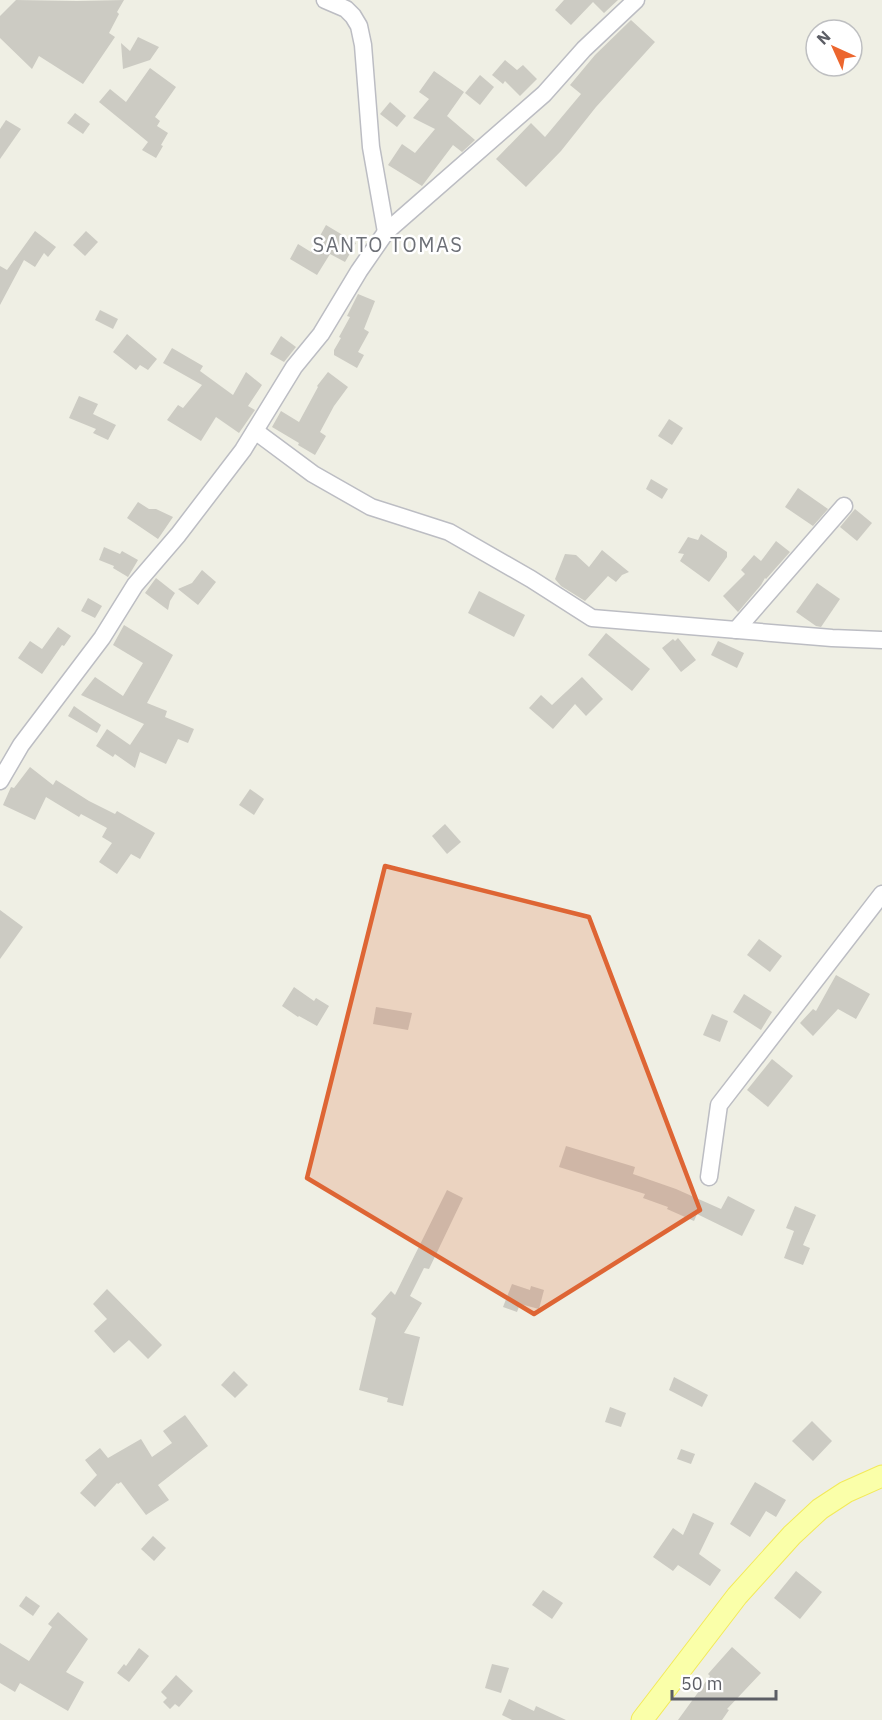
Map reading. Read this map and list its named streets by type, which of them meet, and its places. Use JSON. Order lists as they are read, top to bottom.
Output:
{
  "districts": ["SANTO TOMAS"],
  "scale_bar": "50 m",
  "north": "top left"
}
